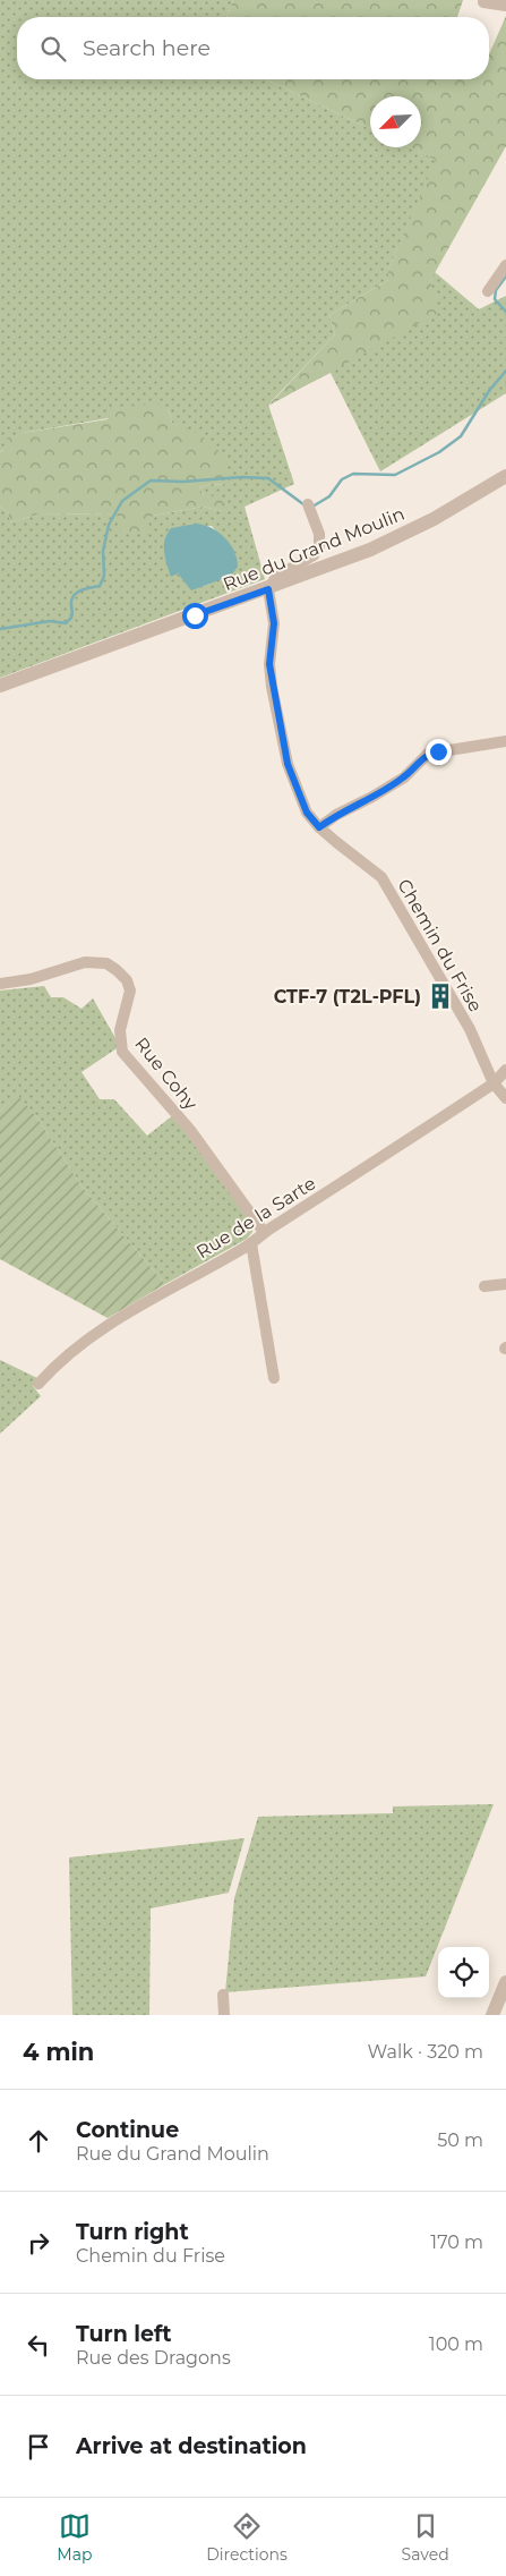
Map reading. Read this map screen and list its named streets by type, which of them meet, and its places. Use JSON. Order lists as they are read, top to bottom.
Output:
{
  "streets": {
    "street": [
      "Rue du Grand Moulin",
      "Chemin du Frise",
      "Rue Cohy",
      "Rue de la Sarte"
    ]
  },
  "crossings": [
    ["Rue du Grand Moulin", "Chemin du Frise"],
    ["Chemin du Frise", "Rue de la Sarte"],
    ["Rue Cohy", "Rue de la Sarte"]
  ],
  "places": {
    "building": ["CTF-7 (T2L-PFL)"]
  },
  "north": "bottom left",
  "page": {
    "search": "Search here",
    "heading": ["4 min", "Walk · 320 m"],
    "list": [
      ["Continue", "Rue du Grand Moulin", "50 m"],
      ["Turn right", "Chemin du Frise", "170 m"],
      ["Turn left", "Rue des Dragons", "100 m"],
      "Arrive at destination"
    ],
    "nav": ["Map", "Directions", "Saved"]
  }
}
